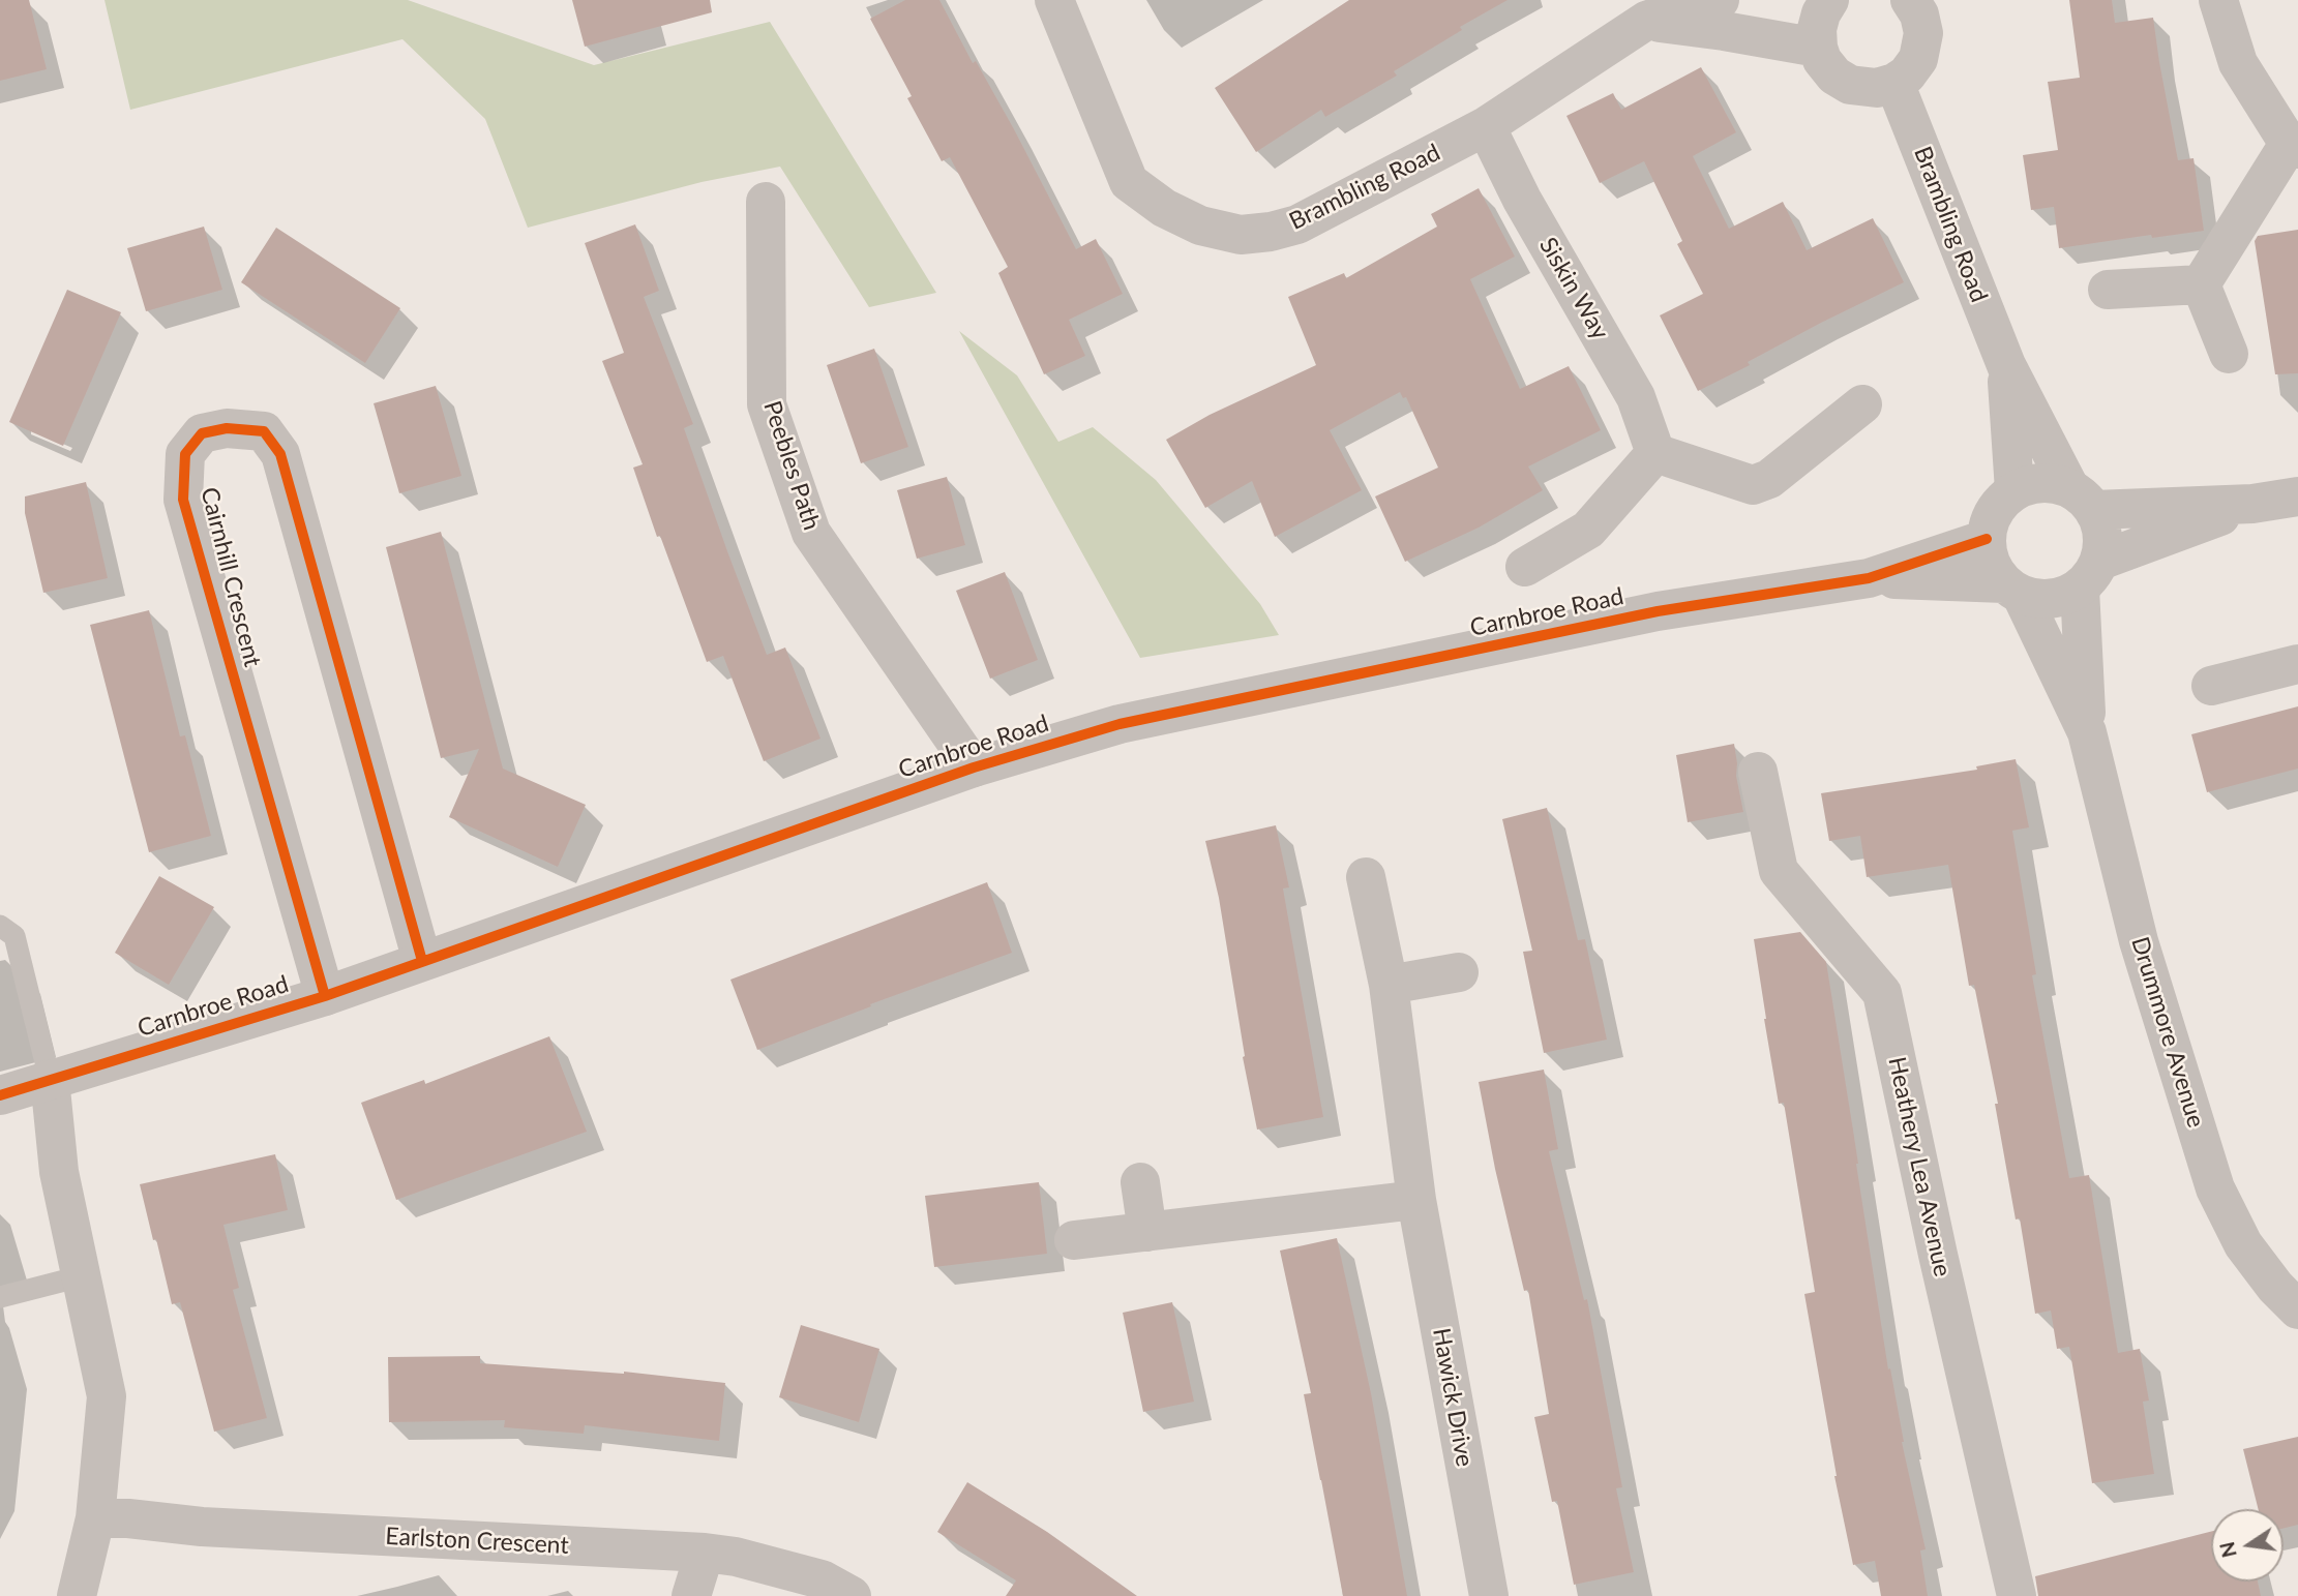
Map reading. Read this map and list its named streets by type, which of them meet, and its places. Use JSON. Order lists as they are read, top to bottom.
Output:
{
  "streets": {
    "street": [
      "Brambling Road",
      "Siskin Way",
      "Peebles Path",
      "Cairnhill Crescent",
      "Carnbroe Road",
      "Drummore Avenue",
      "Heathery Lea Avenue",
      "Hawick Drive",
      "Earlston Crescent"
    ]
  },
  "crossings": [
    ["Brambling Road", "Siskin Way"],
    ["Brambling Road", "Carnbroe Road"],
    ["Brambling Road", "Drummore Avenue"],
    ["Peebles Path", "Carnbroe Road"],
    ["Cairnhill Crescent", "Carnbroe Road"],
    ["Carnbroe Road", "Drummore Avenue"]
  ],
  "north": "left"
}
